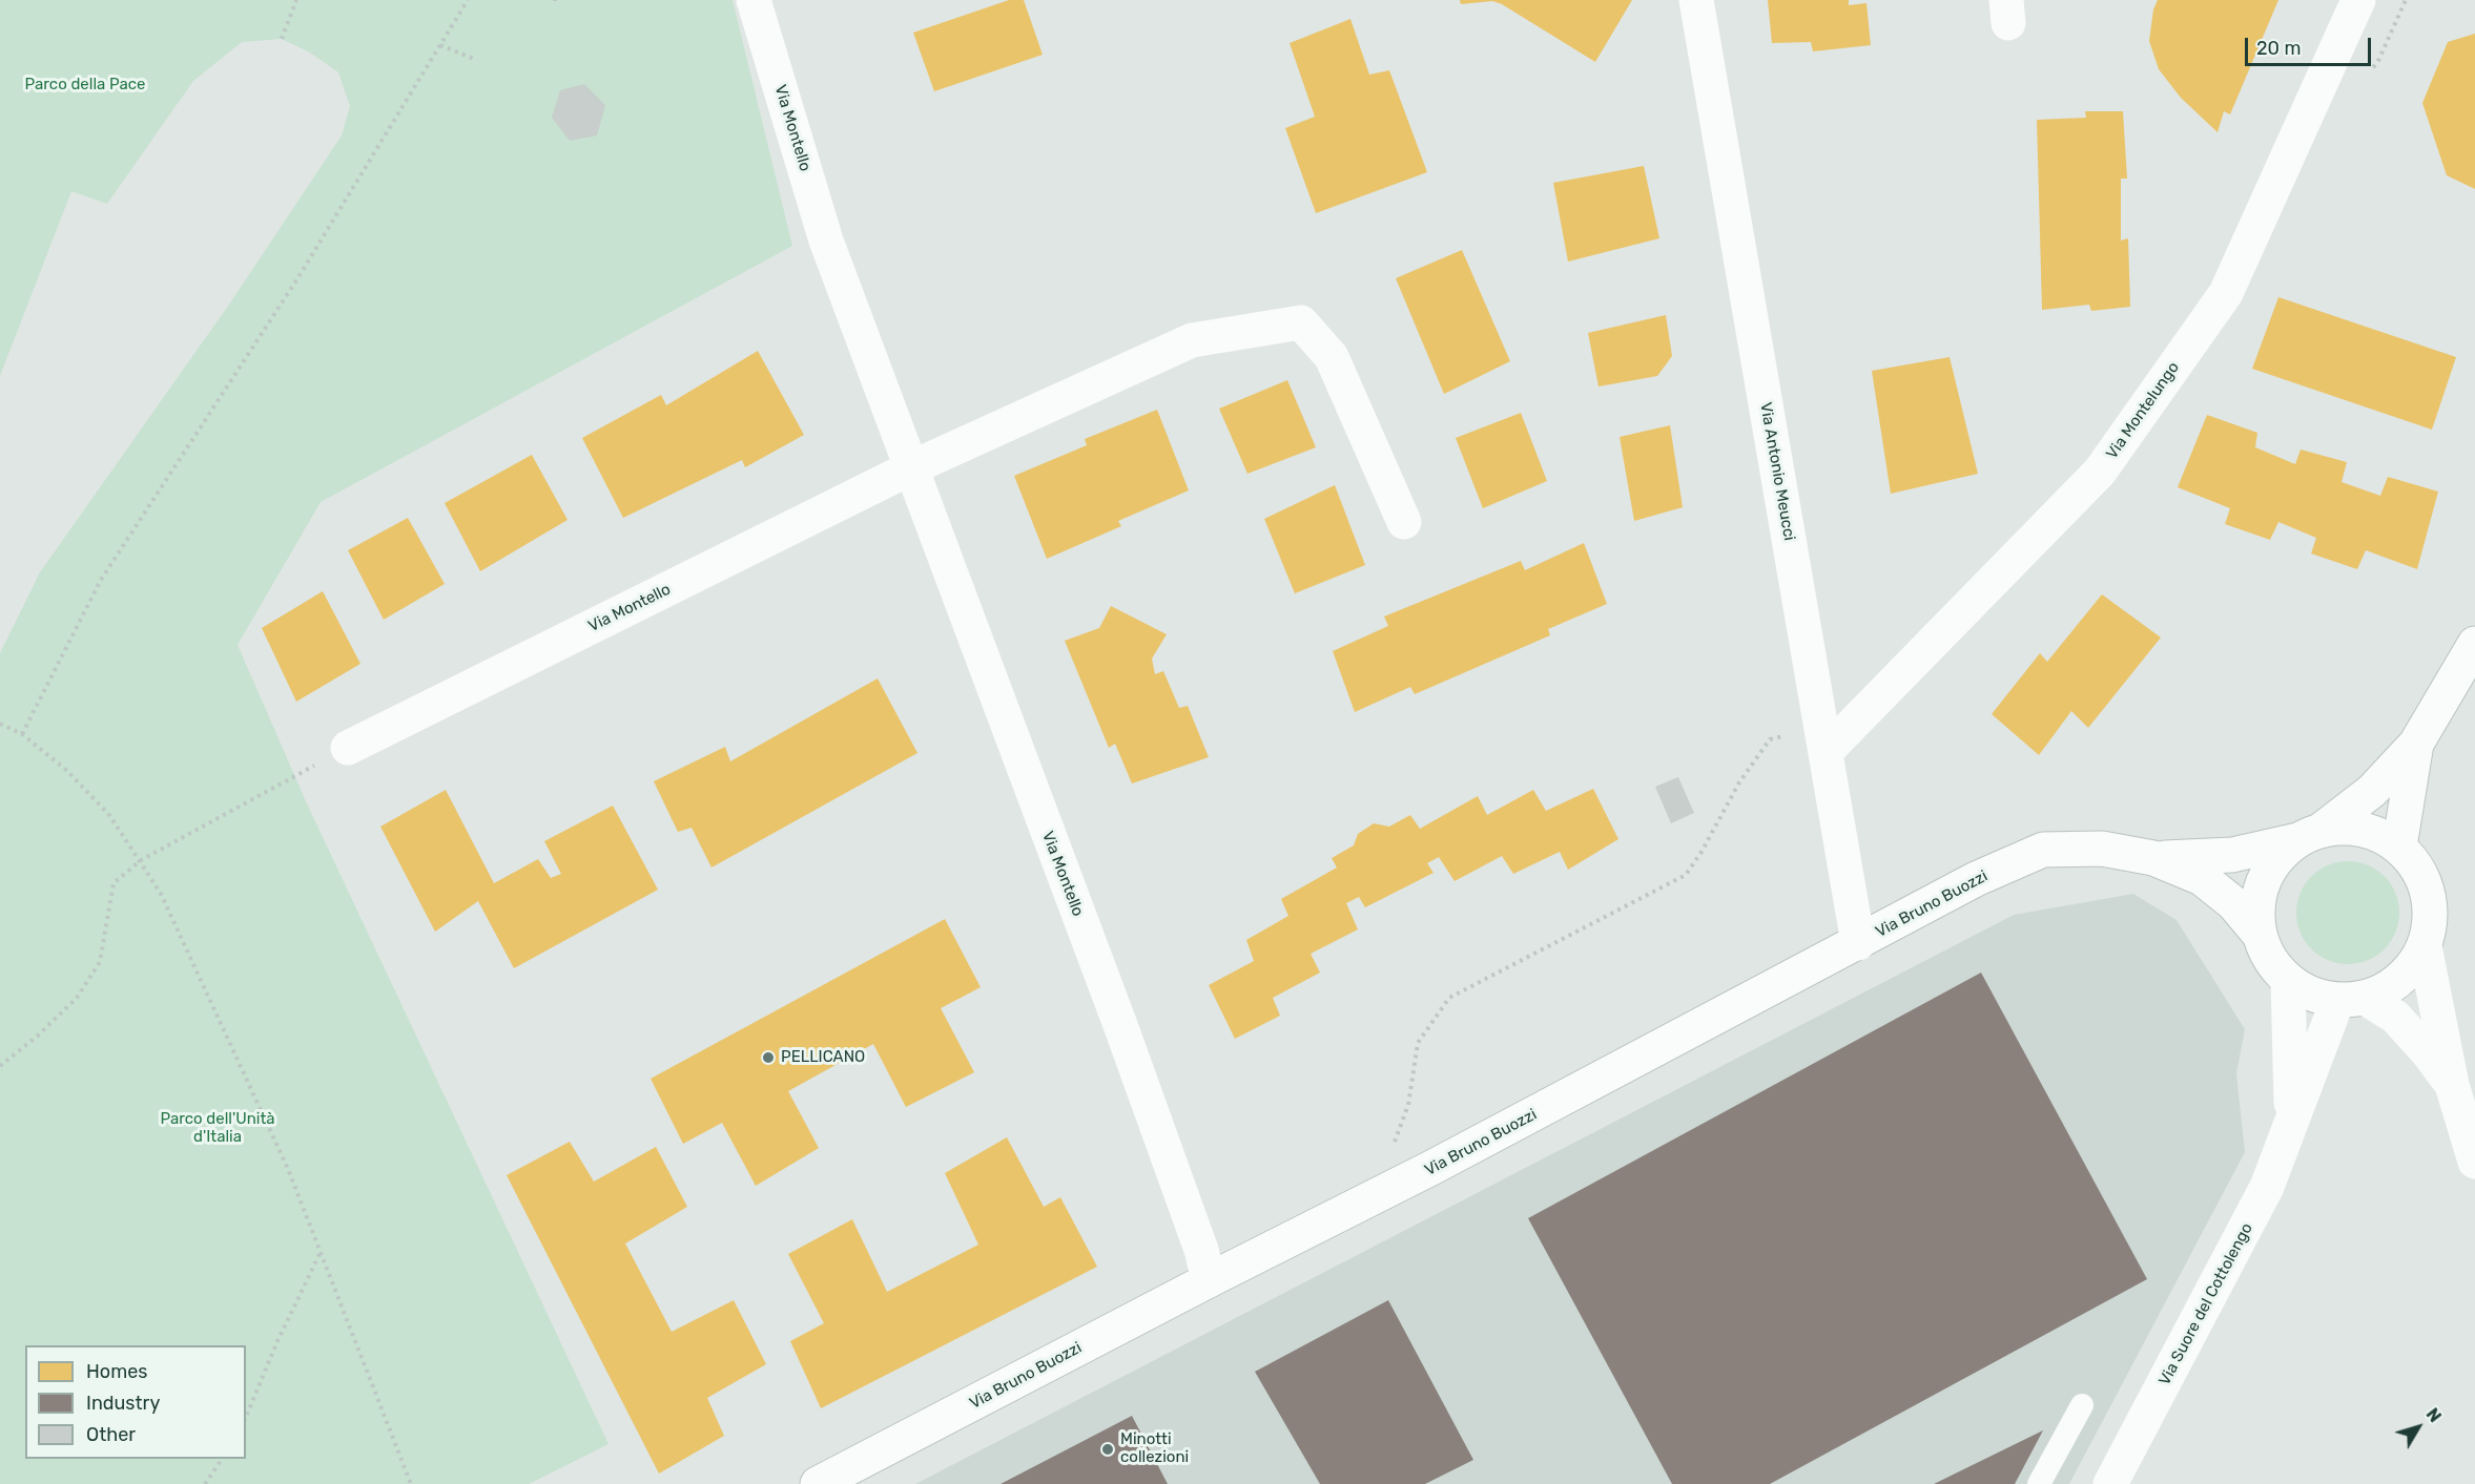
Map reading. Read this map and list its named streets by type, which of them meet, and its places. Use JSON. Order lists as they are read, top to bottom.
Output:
{
  "streets": {
    "street": [
      "Via Montello",
      "Via Montelungo",
      "Via Antonio Meucci",
      "Via Bruno Buozzi",
      "Via Suore del Cottolengo"
    ]
  },
  "crossings": [
    ["Via Montello", "Via Bruno Buozzi"],
    ["Via Montelungo", "Via Antonio Meucci"],
    ["Via Antonio Meucci", "Via Bruno Buozzi"],
    ["Via Bruno Buozzi", "Via Suore del Cottolengo"]
  ],
  "parks": ["Parco della Pace", "Parco dell'Unità d'Italia"],
  "places": ["PELLICANO", "Minotti collezioni"],
  "legend": ["Homes", "Industry", "Other"],
  "scale_bar": "20 m",
  "north": "top right"
}
